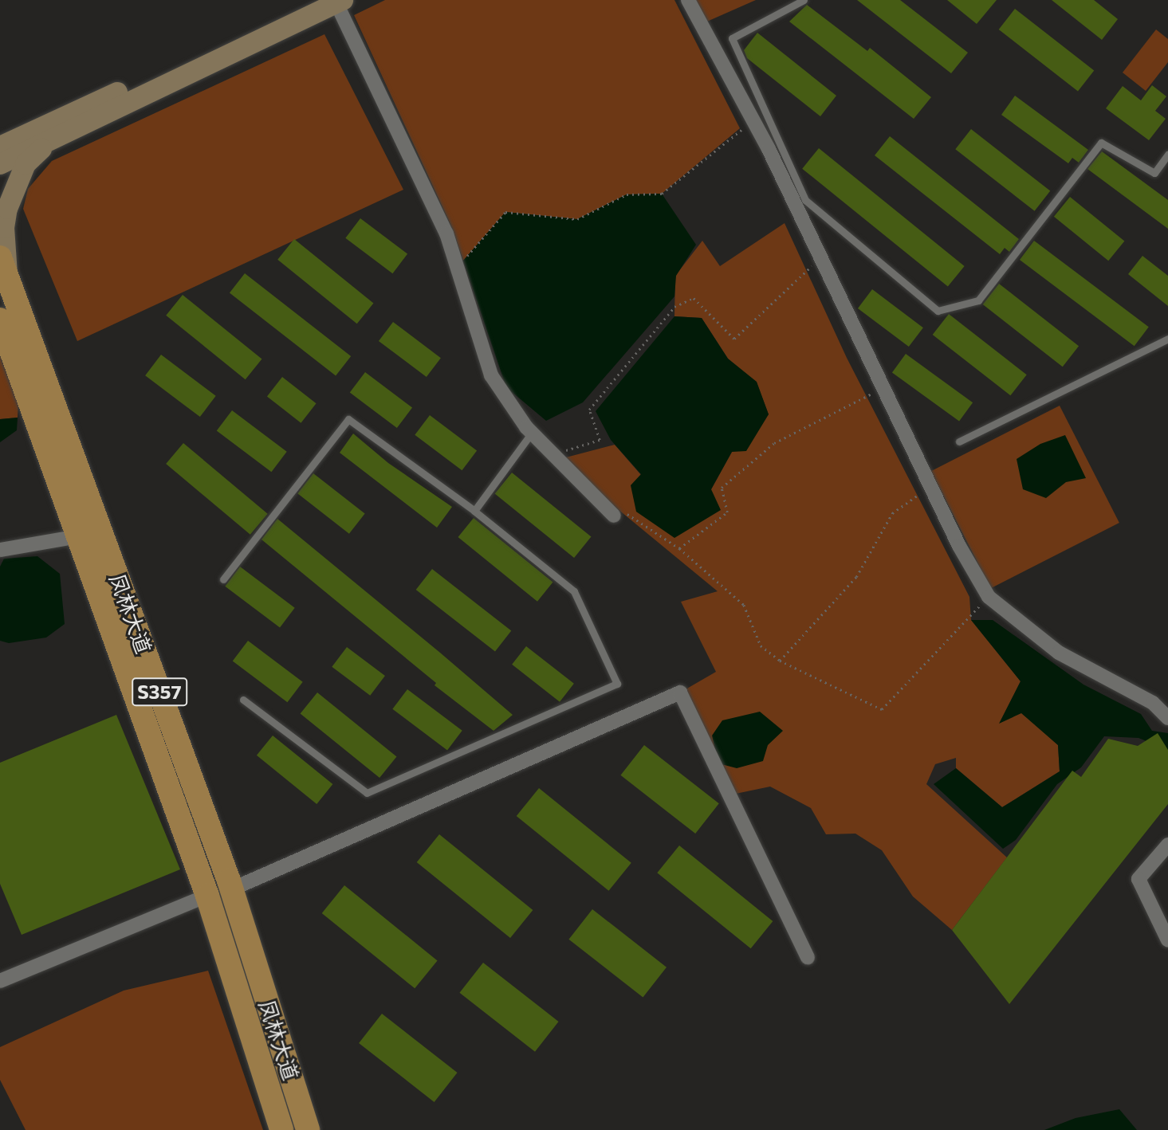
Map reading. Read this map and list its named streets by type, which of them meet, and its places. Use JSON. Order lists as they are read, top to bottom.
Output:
{
  "streets": {
    "main road": ["凤林大道", "S357"]
  }
}
